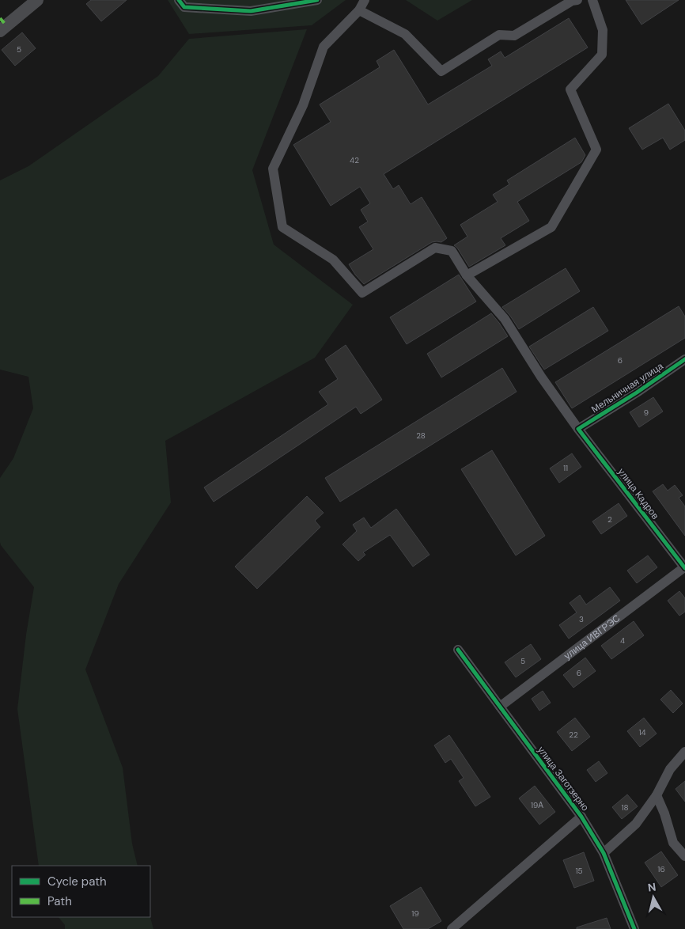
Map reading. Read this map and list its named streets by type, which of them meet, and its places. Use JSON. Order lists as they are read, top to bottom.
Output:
{
  "streets": {
    "street": [
      "Мельничная улица",
      "улица Кадров",
      "улица ИВГРЭС",
      "улица Заготзерно"
    ]
  },
  "crossings": [
    ["Мельничная улица", "улица Кадров"],
    ["улица Кадров", "улица ИВГРЭС"],
    ["улица ИВГРЭС", "улица Заготзерно"]
  ],
  "house_numbers": [
    "5",
    "42",
    "6",
    "9",
    "28",
    "11",
    "2",
    "3",
    "4",
    "5",
    "6",
    "14",
    "22",
    "19А",
    "18",
    "16",
    "15",
    "19"
  ],
  "legend": ["Cycle path", "Path"],
  "north": "top"
}
